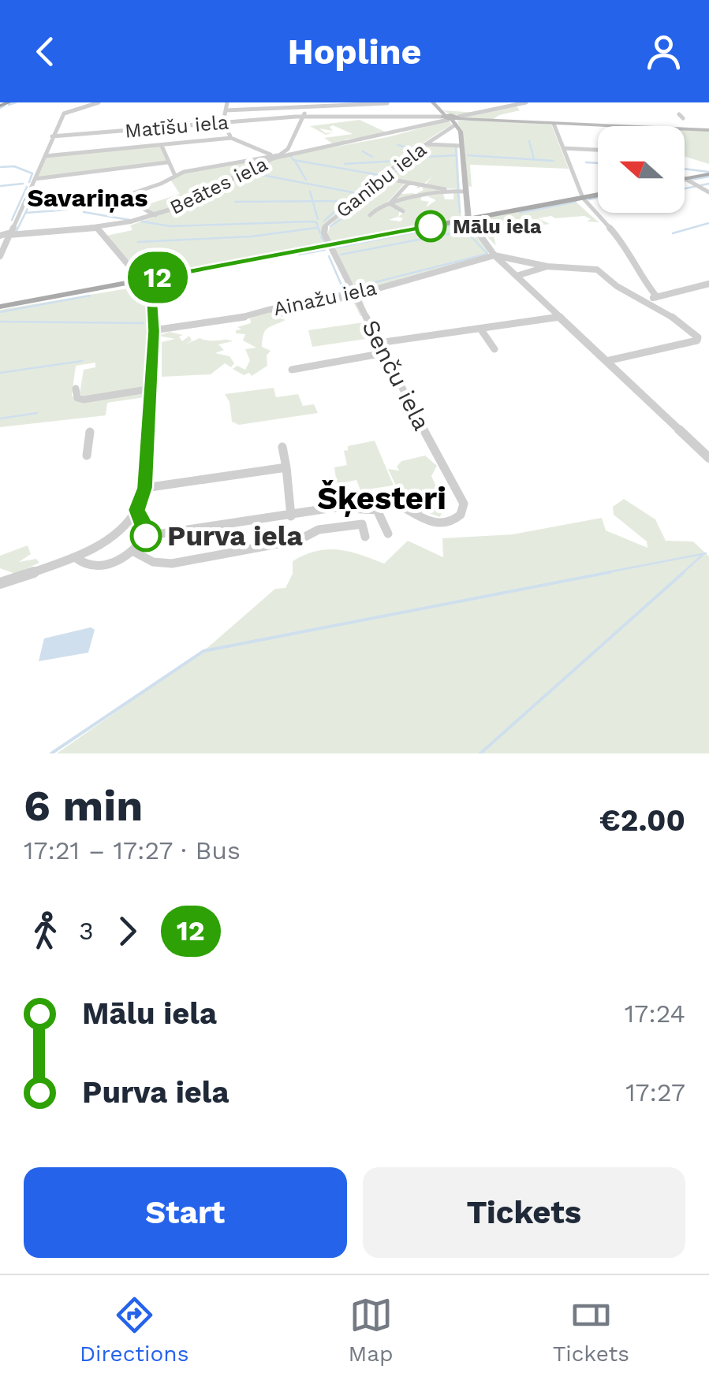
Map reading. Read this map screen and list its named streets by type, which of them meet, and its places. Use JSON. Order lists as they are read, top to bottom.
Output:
{
  "streets": {
    "street": [
      "Matīšu iela",
      "Ganību iela",
      "Beātes iela",
      "Ainažu iela",
      "Senču iela"
    ]
  },
  "crossings": [
    ["Matīšu iela", "Ganību iela"],
    ["Matīšu iela", "Beātes iela"],
    ["Ganību iela", "Beātes iela"],
    ["Ganību iela", "Senču iela"],
    ["Ainažu iela", "Senču iela"]
  ],
  "districts": ["Savariņas", "Šķesteri"],
  "places": ["Mālu iela", "Purva iela"],
  "lines": ["bus line 12"],
  "north": "left",
  "page": {
    "header": "Hopline",
    "on_map": "12",
    "heading": ["6 min", "17:21 – 17:27 · Bus", "€2.00"],
    "legs": ["3", "12"],
    "list": [
      {
        "name": "Mālu iela",
        "value": "17:24"
      },
      {
        "name": "Purva iela",
        "value": "17:27"
      }
    ],
    "buttons": ["Start", "Tickets"],
    "tabs": ["Directions", "Map", "Tickets"]
  }
}
